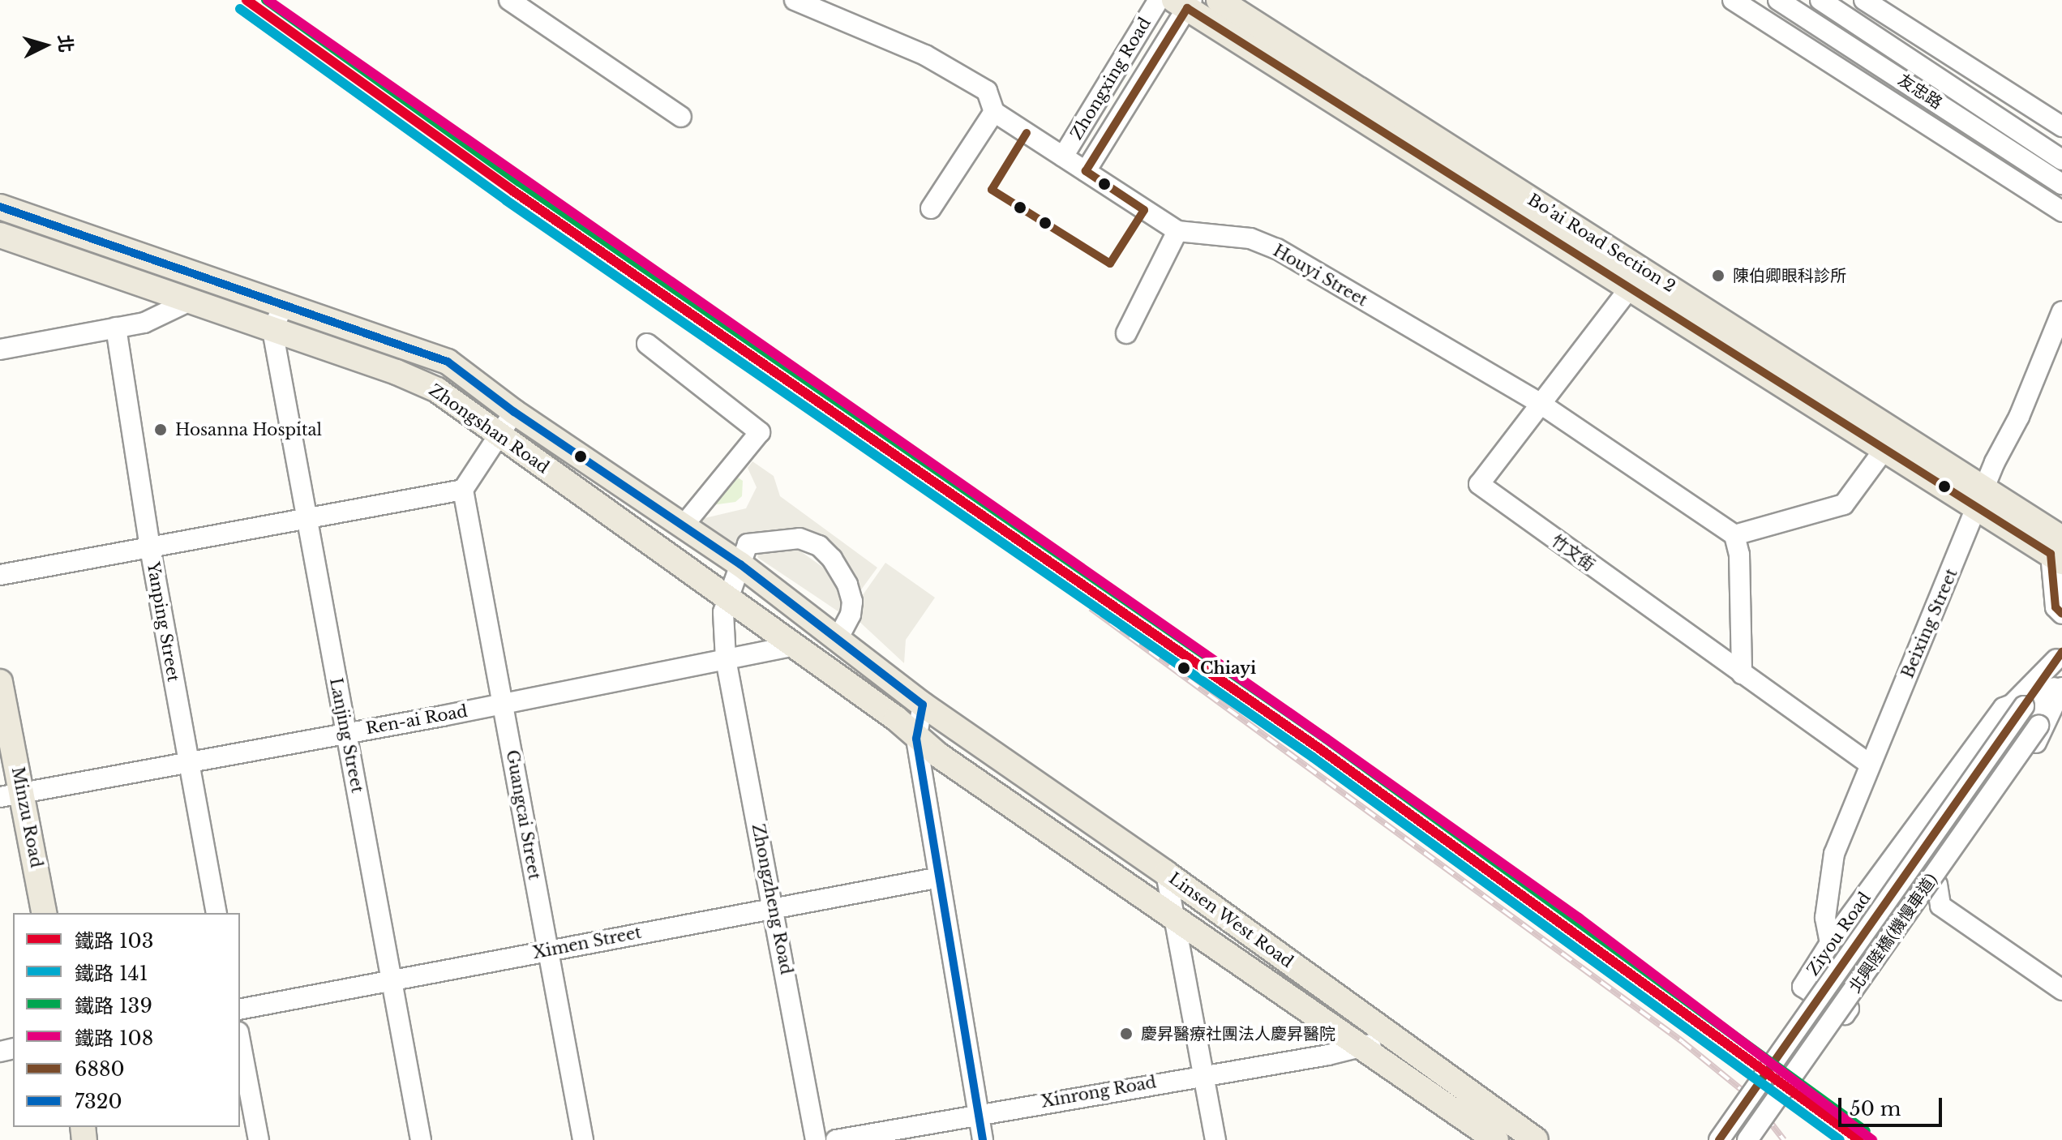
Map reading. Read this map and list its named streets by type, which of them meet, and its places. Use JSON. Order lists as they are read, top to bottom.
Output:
{
  "streets": {
    "main road": [
      "Bo’ai Road Section 2",
      "Zhongshan Road",
      "Minzu Road",
      "Linsen West Road"
    ],
    "street": [
      "Zhongxing Road",
      "友忠路",
      "Houyi Street",
      "竹文街",
      "Yanping Street",
      "Beixing Street",
      "Ren-ai Road",
      "Lanjing Street",
      "Guangcai Street",
      "Zhongzheng Road",
      "北興陸橋(機慢車道)",
      "Ziyou Road",
      "Ximen Street",
      "Xinrong Road"
    ]
  },
  "crossings": [
    ["Zhongxing Road", "Bo’ai Road Section 2"],
    ["Zhongxing Road", "Houyi Street"],
    ["Bo’ai Road Section 2", "竹文街"],
    ["Bo’ai Road Section 2", "Beixing Street"],
    ["Houyi Street", "竹文街"],
    ["Zhongshan Road", "Ren-ai Road"],
    ["Zhongshan Road", "Lanjing Street"],
    ["Zhongshan Road", "Zhongzheng Road"],
    ["Zhongshan Road", "Linsen West Road"],
    ["竹文街", "Beixing Street"],
    ["Yanping Street", "Ren-ai Road"],
    ["Beixing Street", "Ziyou Road"],
    ["Ren-ai Road", "Lanjing Street"],
    ["Ren-ai Road", "Guangcai Street"],
    ["Ren-ai Road", "Minzu Road"],
    ["Ren-ai Road", "Zhongzheng Road"],
    ["Lanjing Street", "Ximen Street"],
    ["Guangcai Street", "Ximen Street"],
    ["Zhongzheng Road", "Ximen Street"],
    ["Linsen West Road", "Xinrong Road"],
    ["北興陸橋(機慢車道)", "Ziyou Road"]
  ],
  "places": [
    "陳伯卿眼科診所",
    "Hosanna Hospital",
    "Chiayi",
    "慶昇醫療社團法人慶昇醫院"
  ],
  "lines": [
    "rail line 103",
    "rail line 139",
    "rail line 108",
    "transit line 6880",
    "rail line 141",
    "transit line 7320"
  ],
  "legend": [
    "鐵路 103",
    "鐵路 141",
    "鐵路 139",
    "鐵路 108",
    "6880",
    "7320"
  ],
  "scale_bar": "50 m",
  "north": "right"
}
